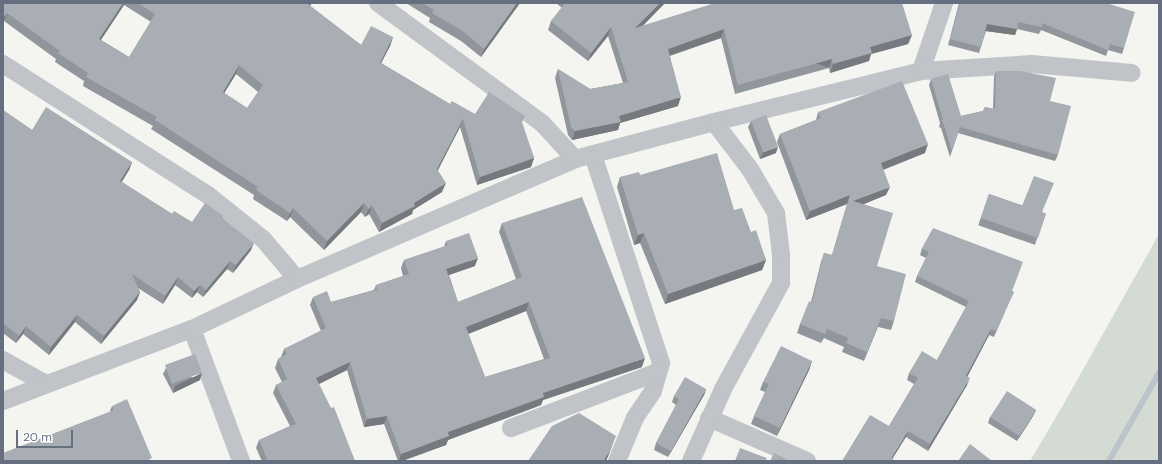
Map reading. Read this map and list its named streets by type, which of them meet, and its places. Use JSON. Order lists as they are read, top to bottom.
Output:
{
  "scale_bar": "20 m"
}
